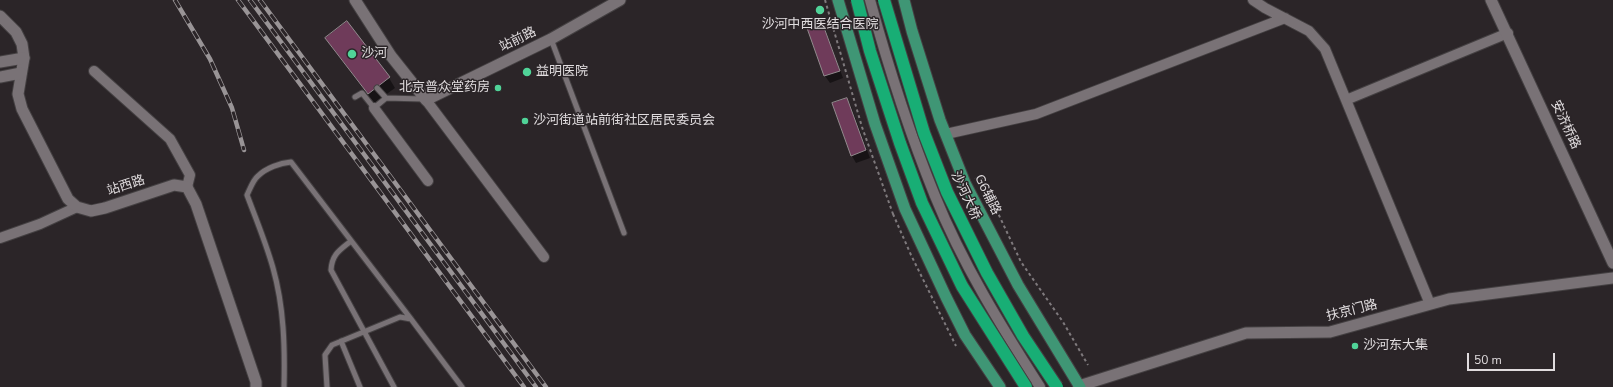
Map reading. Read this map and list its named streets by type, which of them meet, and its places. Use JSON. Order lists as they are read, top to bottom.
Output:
{
  "streets": {
    "highway": ["沙河大桥"],
    "main road": ["G6辅路"],
    "street": [
      "站前路",
      "安济桥路",
      "站西路",
      "扶京门路"
    ]
  },
  "crossings": [
    ["G6辅路", "扶京门路"]
  ],
  "places": [
    "沙河中西医结合医院",
    "沙河",
    "益明医院",
    "北京普众堂药房",
    "沙河街道站前街社区居民委员会",
    "沙河东大集"
  ],
  "scale_bar": "50 m"
}
